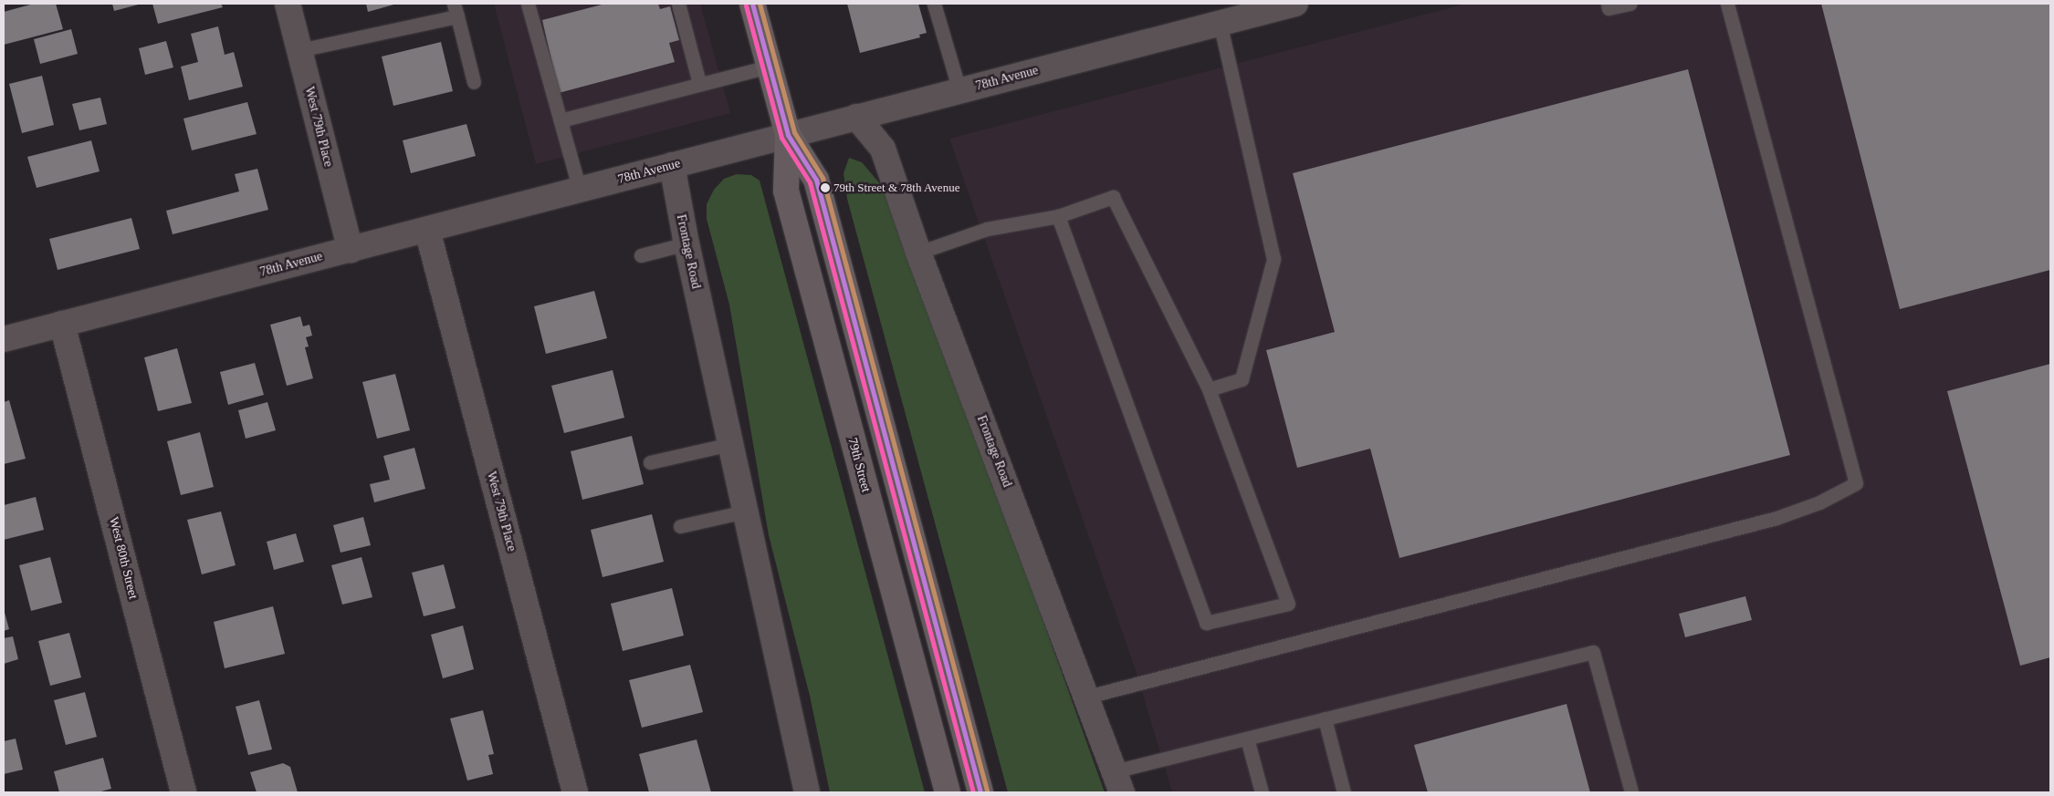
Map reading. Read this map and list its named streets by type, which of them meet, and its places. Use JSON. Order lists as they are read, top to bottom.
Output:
{
  "streets": {
    "main road": ["79th Street"],
    "street": [
      "78th Avenue",
      "West 79th Place",
      "Frontage Road",
      "West 80th Street"
    ]
  },
  "crossings": [
    ["78th Avenue", "West 79th Place"],
    ["78th Avenue", "Frontage Road"],
    ["78th Avenue", "79th Street"],
    ["78th Avenue", "West 80th Street"]
  ],
  "places": ["79th Street & 78th Avenue"]
}
